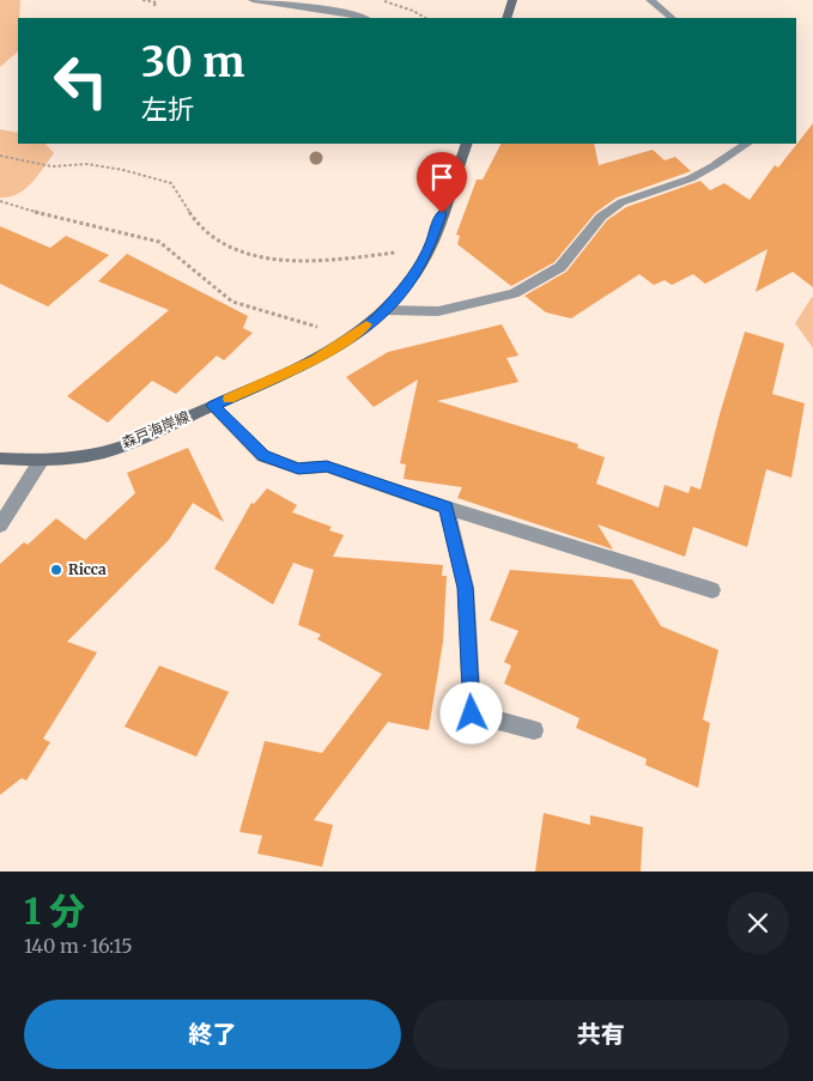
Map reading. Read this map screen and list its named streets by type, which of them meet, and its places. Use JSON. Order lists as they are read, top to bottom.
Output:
{
  "streets": {
    "main road": ["森戸海岸線"]
  },
  "places": ["Ricca"],
  "page": {
    "turn": ["30 m", "左折"],
    "heading": ["1 分", "140 m · 16:15"],
    "buttons": ["終了", "共有"]
  }
}
